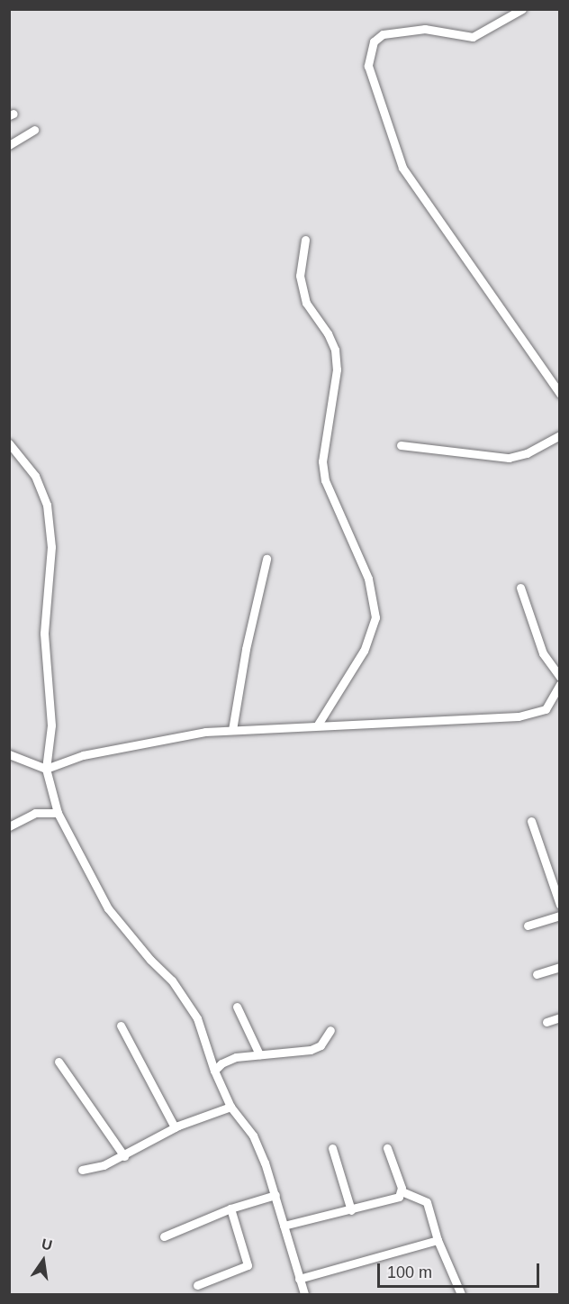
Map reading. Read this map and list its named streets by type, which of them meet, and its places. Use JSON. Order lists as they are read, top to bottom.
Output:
{
  "scale_bar": "100 m",
  "north": "top"
}
